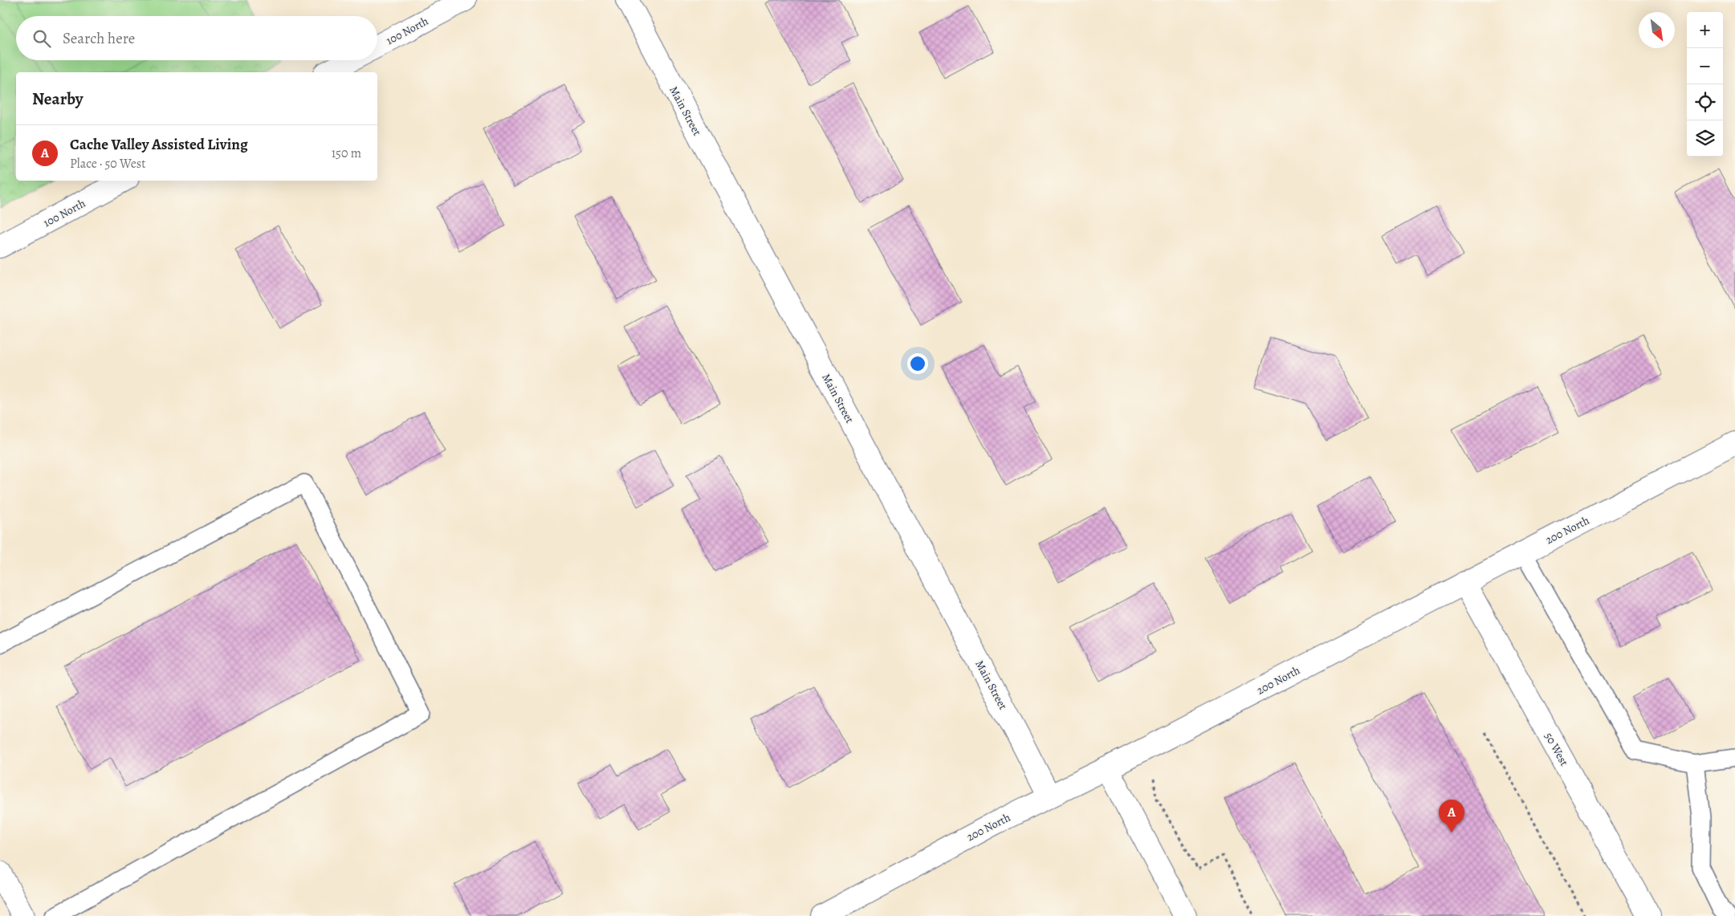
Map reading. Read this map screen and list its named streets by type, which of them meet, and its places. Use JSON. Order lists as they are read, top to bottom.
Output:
{
  "streets": {
    "street": [
      "100 North",
      "Main Street",
      "200 North",
      "50 West"
    ]
  },
  "crossings": [
    ["Main Street", "200 North"],
    ["200 North", "50 West"]
  ],
  "north": "bottom right",
  "page": {
    "map_buttons": ["+", "−"],
    "search": "Search here",
    "heading": "Nearby",
    "list": [
      {
        "mark": "A",
        "name": "Cache Valley Assisted Living",
        "note": "Place · 50 West",
        "value": "150 m"
      }
    ],
    "pins": "A"
  }
}
